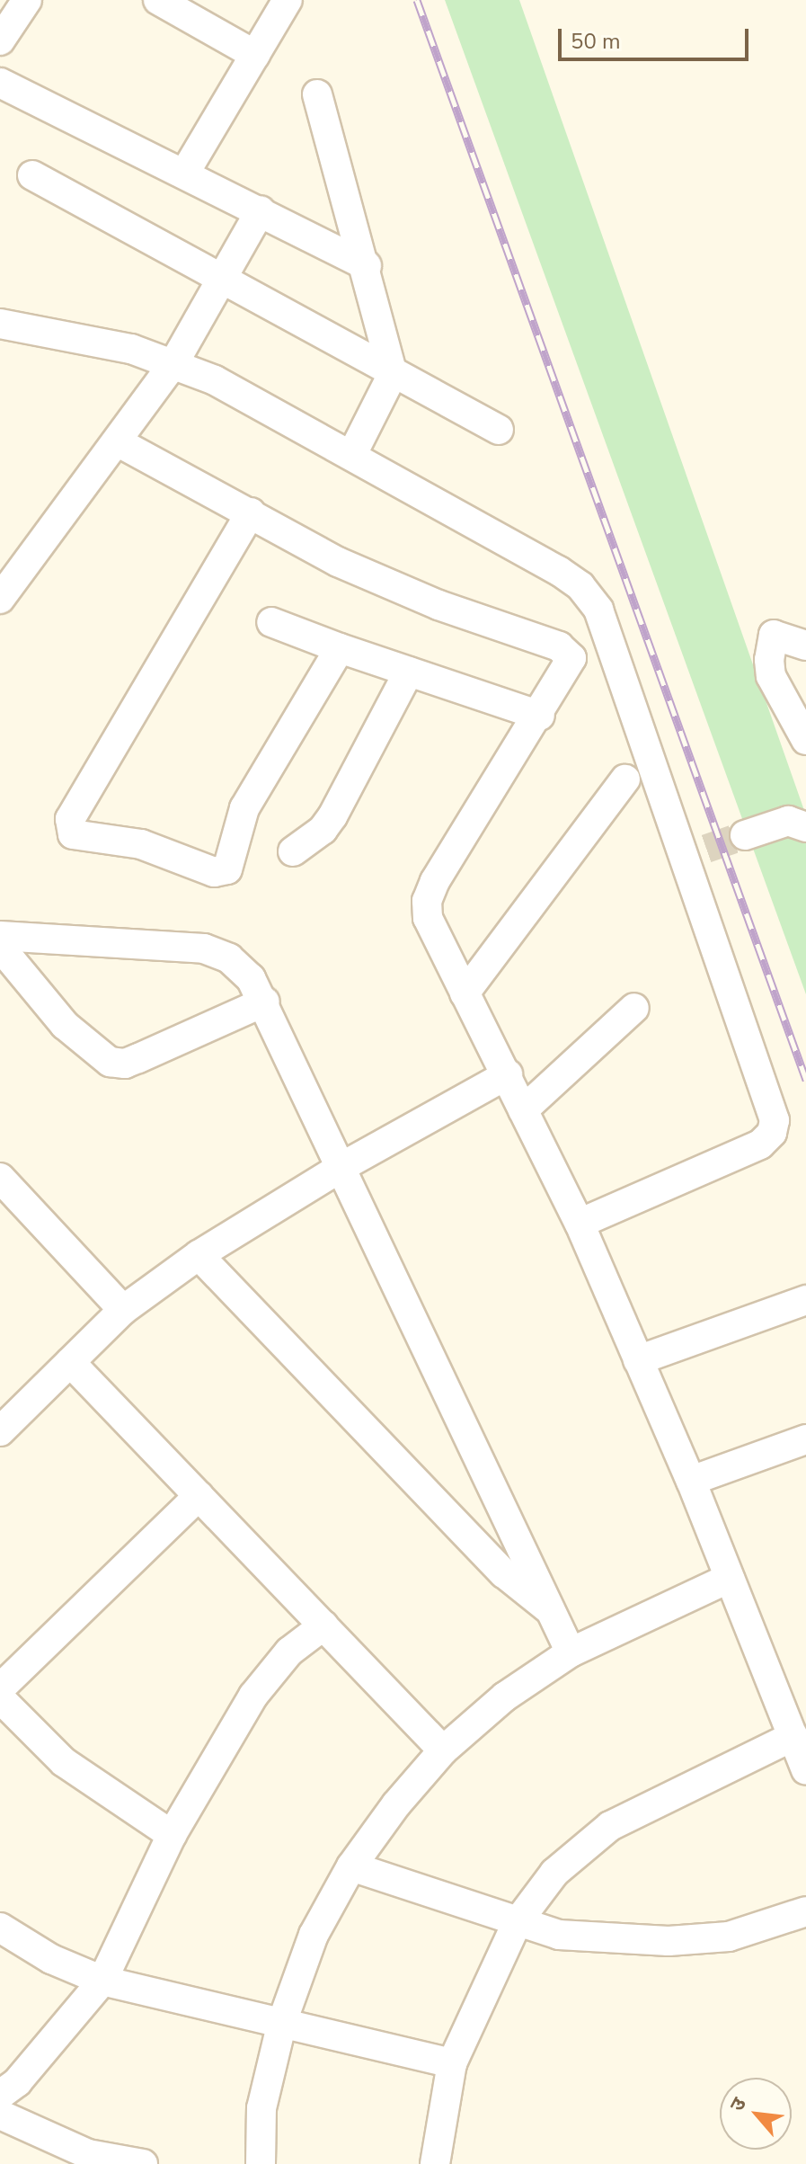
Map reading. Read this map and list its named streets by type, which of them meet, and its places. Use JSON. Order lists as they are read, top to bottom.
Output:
{
  "scale_bar": "50 m",
  "north": "top left"
}
